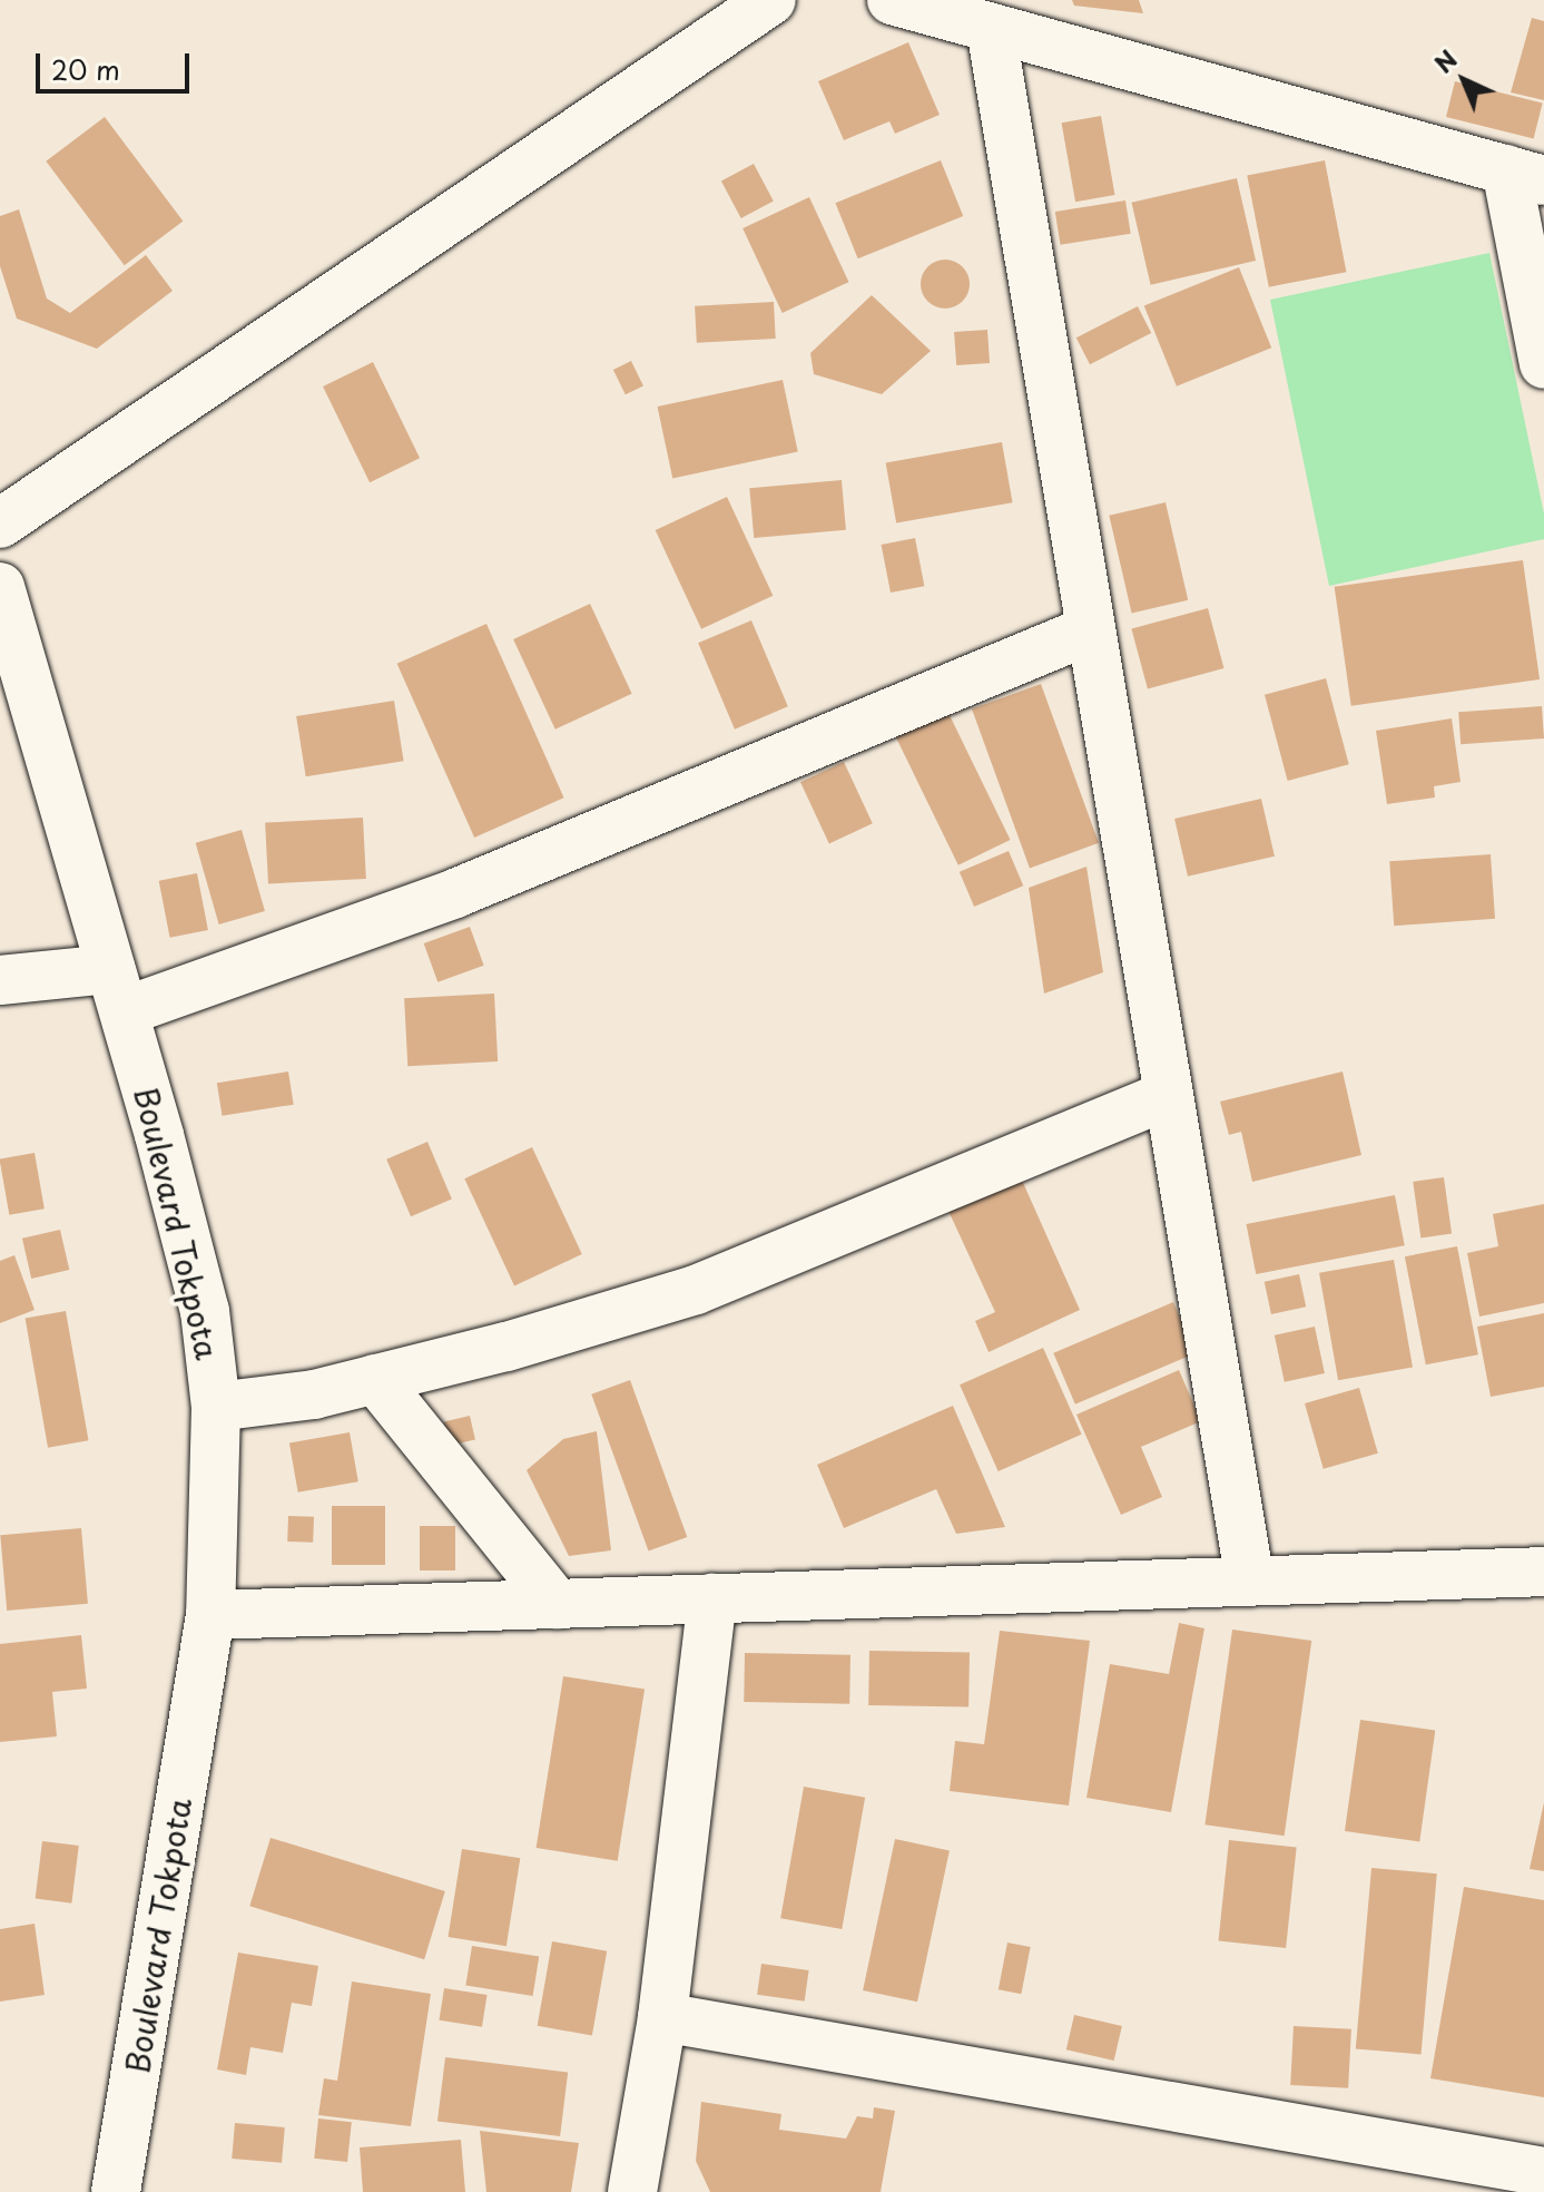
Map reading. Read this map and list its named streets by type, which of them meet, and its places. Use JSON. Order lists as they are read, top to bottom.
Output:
{
  "streets": {
    "street": ["Boulevard Tokpota"]
  },
  "scale_bar": "20 m",
  "north": "top left"
}
